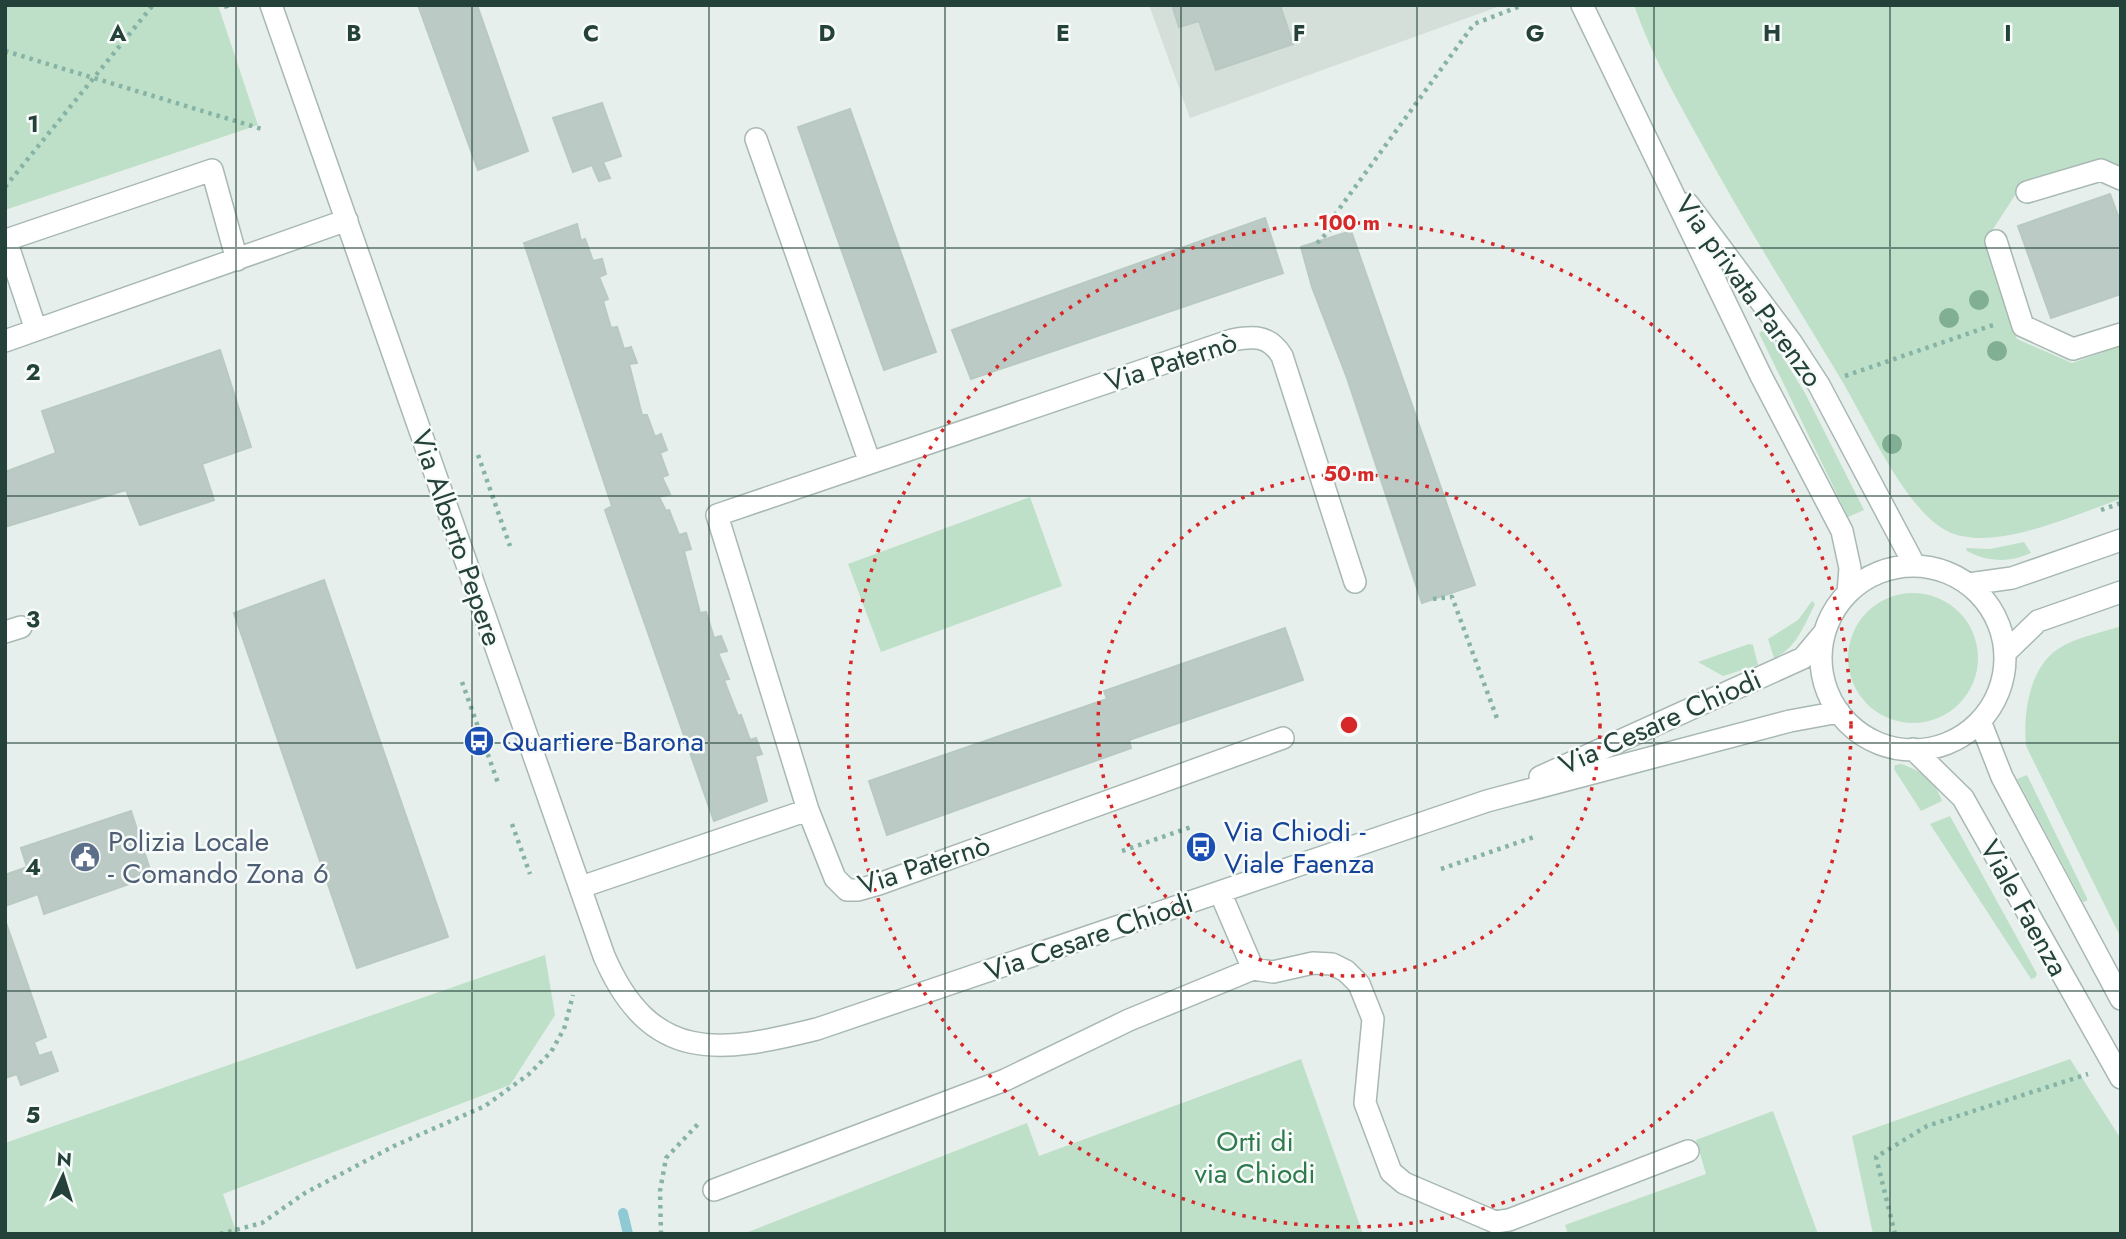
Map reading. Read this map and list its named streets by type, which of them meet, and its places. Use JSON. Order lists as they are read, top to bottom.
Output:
{
  "streets": {
    "street": [
      "Via privata Parenzo",
      "Via Paternò",
      "Via Alberto Pepere",
      "Via Cesare Chiodi",
      "Viale Faenza"
    ]
  },
  "crossings": [
    ["Via privata Parenzo", "Via Cesare Chiodi"],
    ["Via privata Parenzo", "Viale Faenza"],
    ["Via Alberto Pepere", "Via Cesare Chiodi"],
    ["Via Cesare Chiodi", "Viale Faenza"]
  ],
  "parks": ["Orti di via Chiodi"],
  "places": {
    "bus stop": ["Quartiere Barona", "Via Chiodi - Viale Faenza"],
    "public building": ["Polizia Locale - Comando Zona 6"]
  },
  "north": "top",
  "grid": {
    "columns": [
      "A",
      "B",
      "C",
      "D",
      "E",
      "F",
      "G",
      "H",
      "I"
    ],
    "rows": [
      "1",
      "2",
      "3",
      "4",
      "5"
    ]
  },
  "rings": ["100 m", "50 m"]
}
